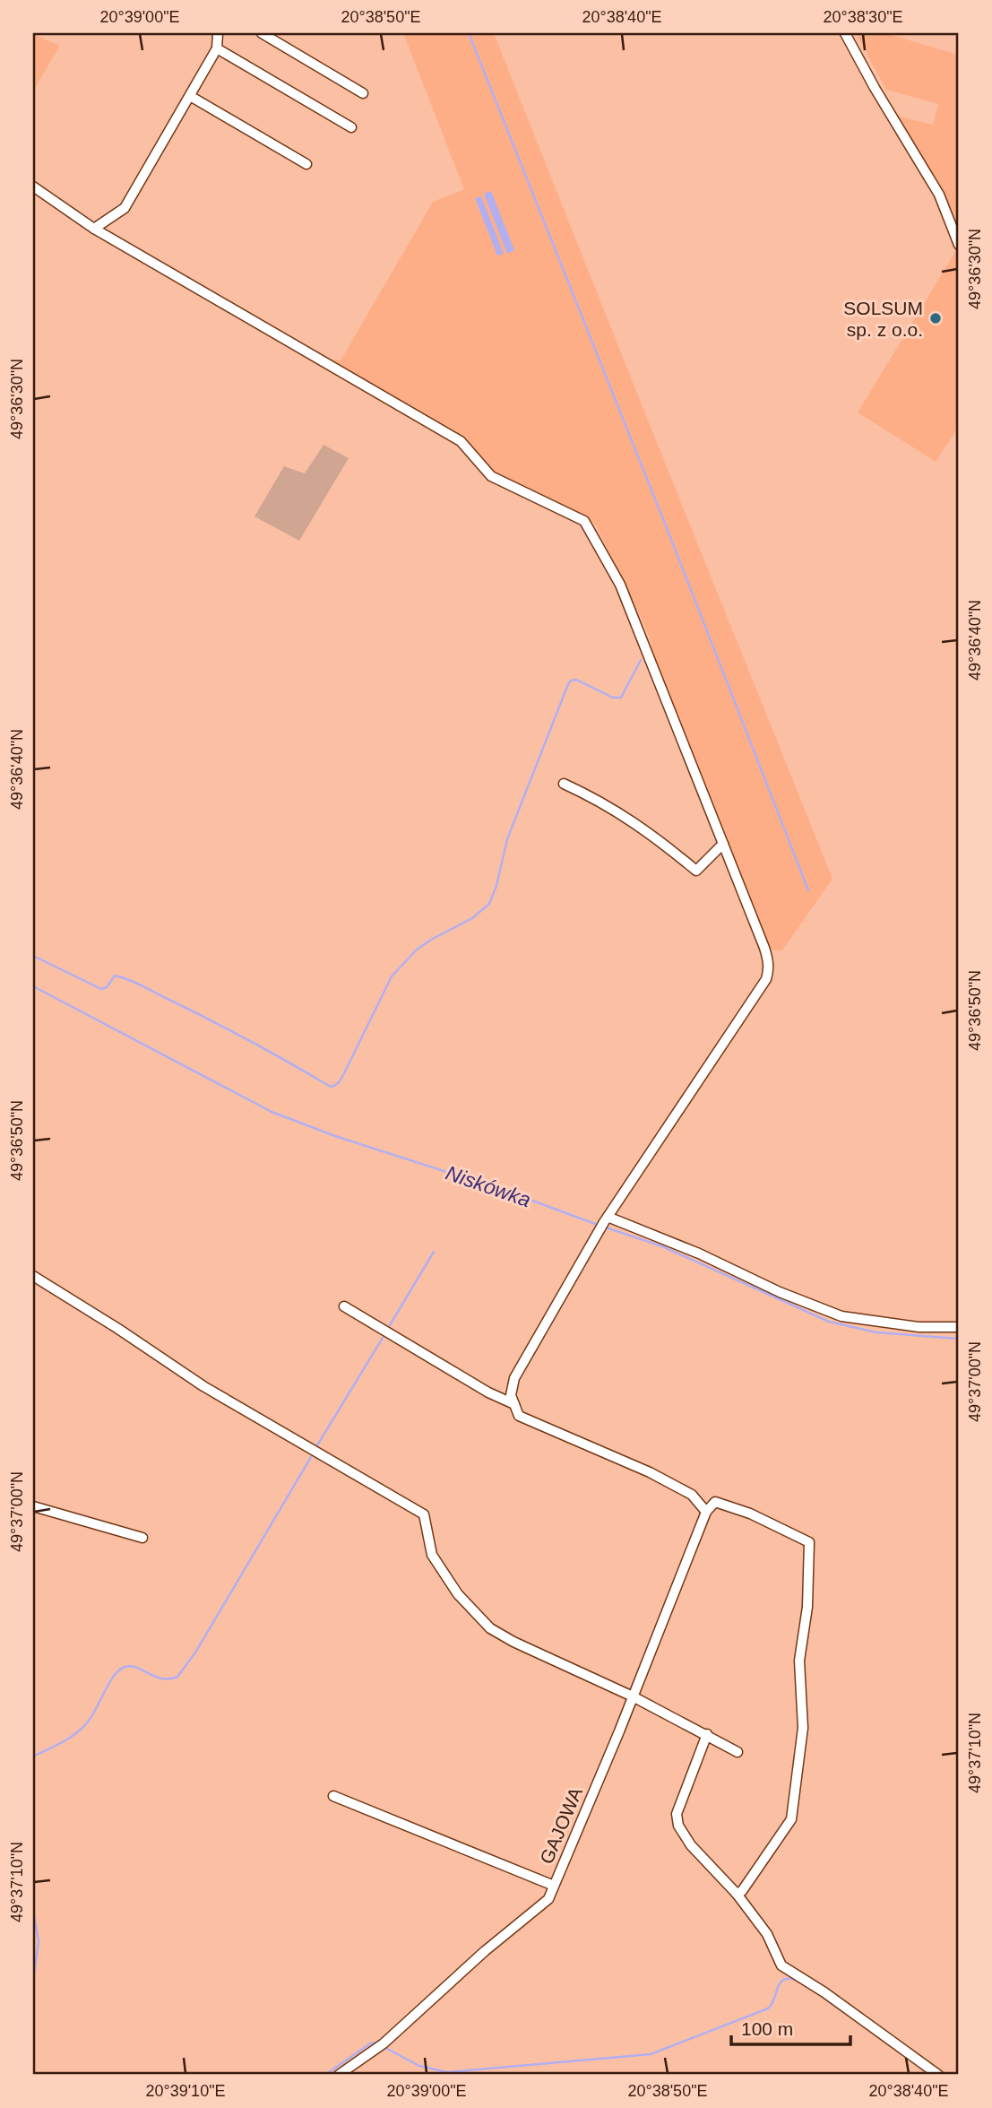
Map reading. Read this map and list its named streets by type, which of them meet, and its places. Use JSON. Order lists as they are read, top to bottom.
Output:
{
  "streets": {
    "street": ["GAJOWA"]
  },
  "water": ["Niskówka"],
  "places": ["SOLSUM sp. z o.o."],
  "scale_bar": "100 m",
  "coordinates": [
    "20°39'00\"E",
    "20°38'50\"E",
    "20°38'40\"E",
    "20°38'30\"E",
    "49°36'30\"N",
    "49°36'40\"N",
    "49°36'50\"N",
    "49°37'00\"N",
    "49°37'10\"N",
    "20°39'10\"E"
  ]
}
